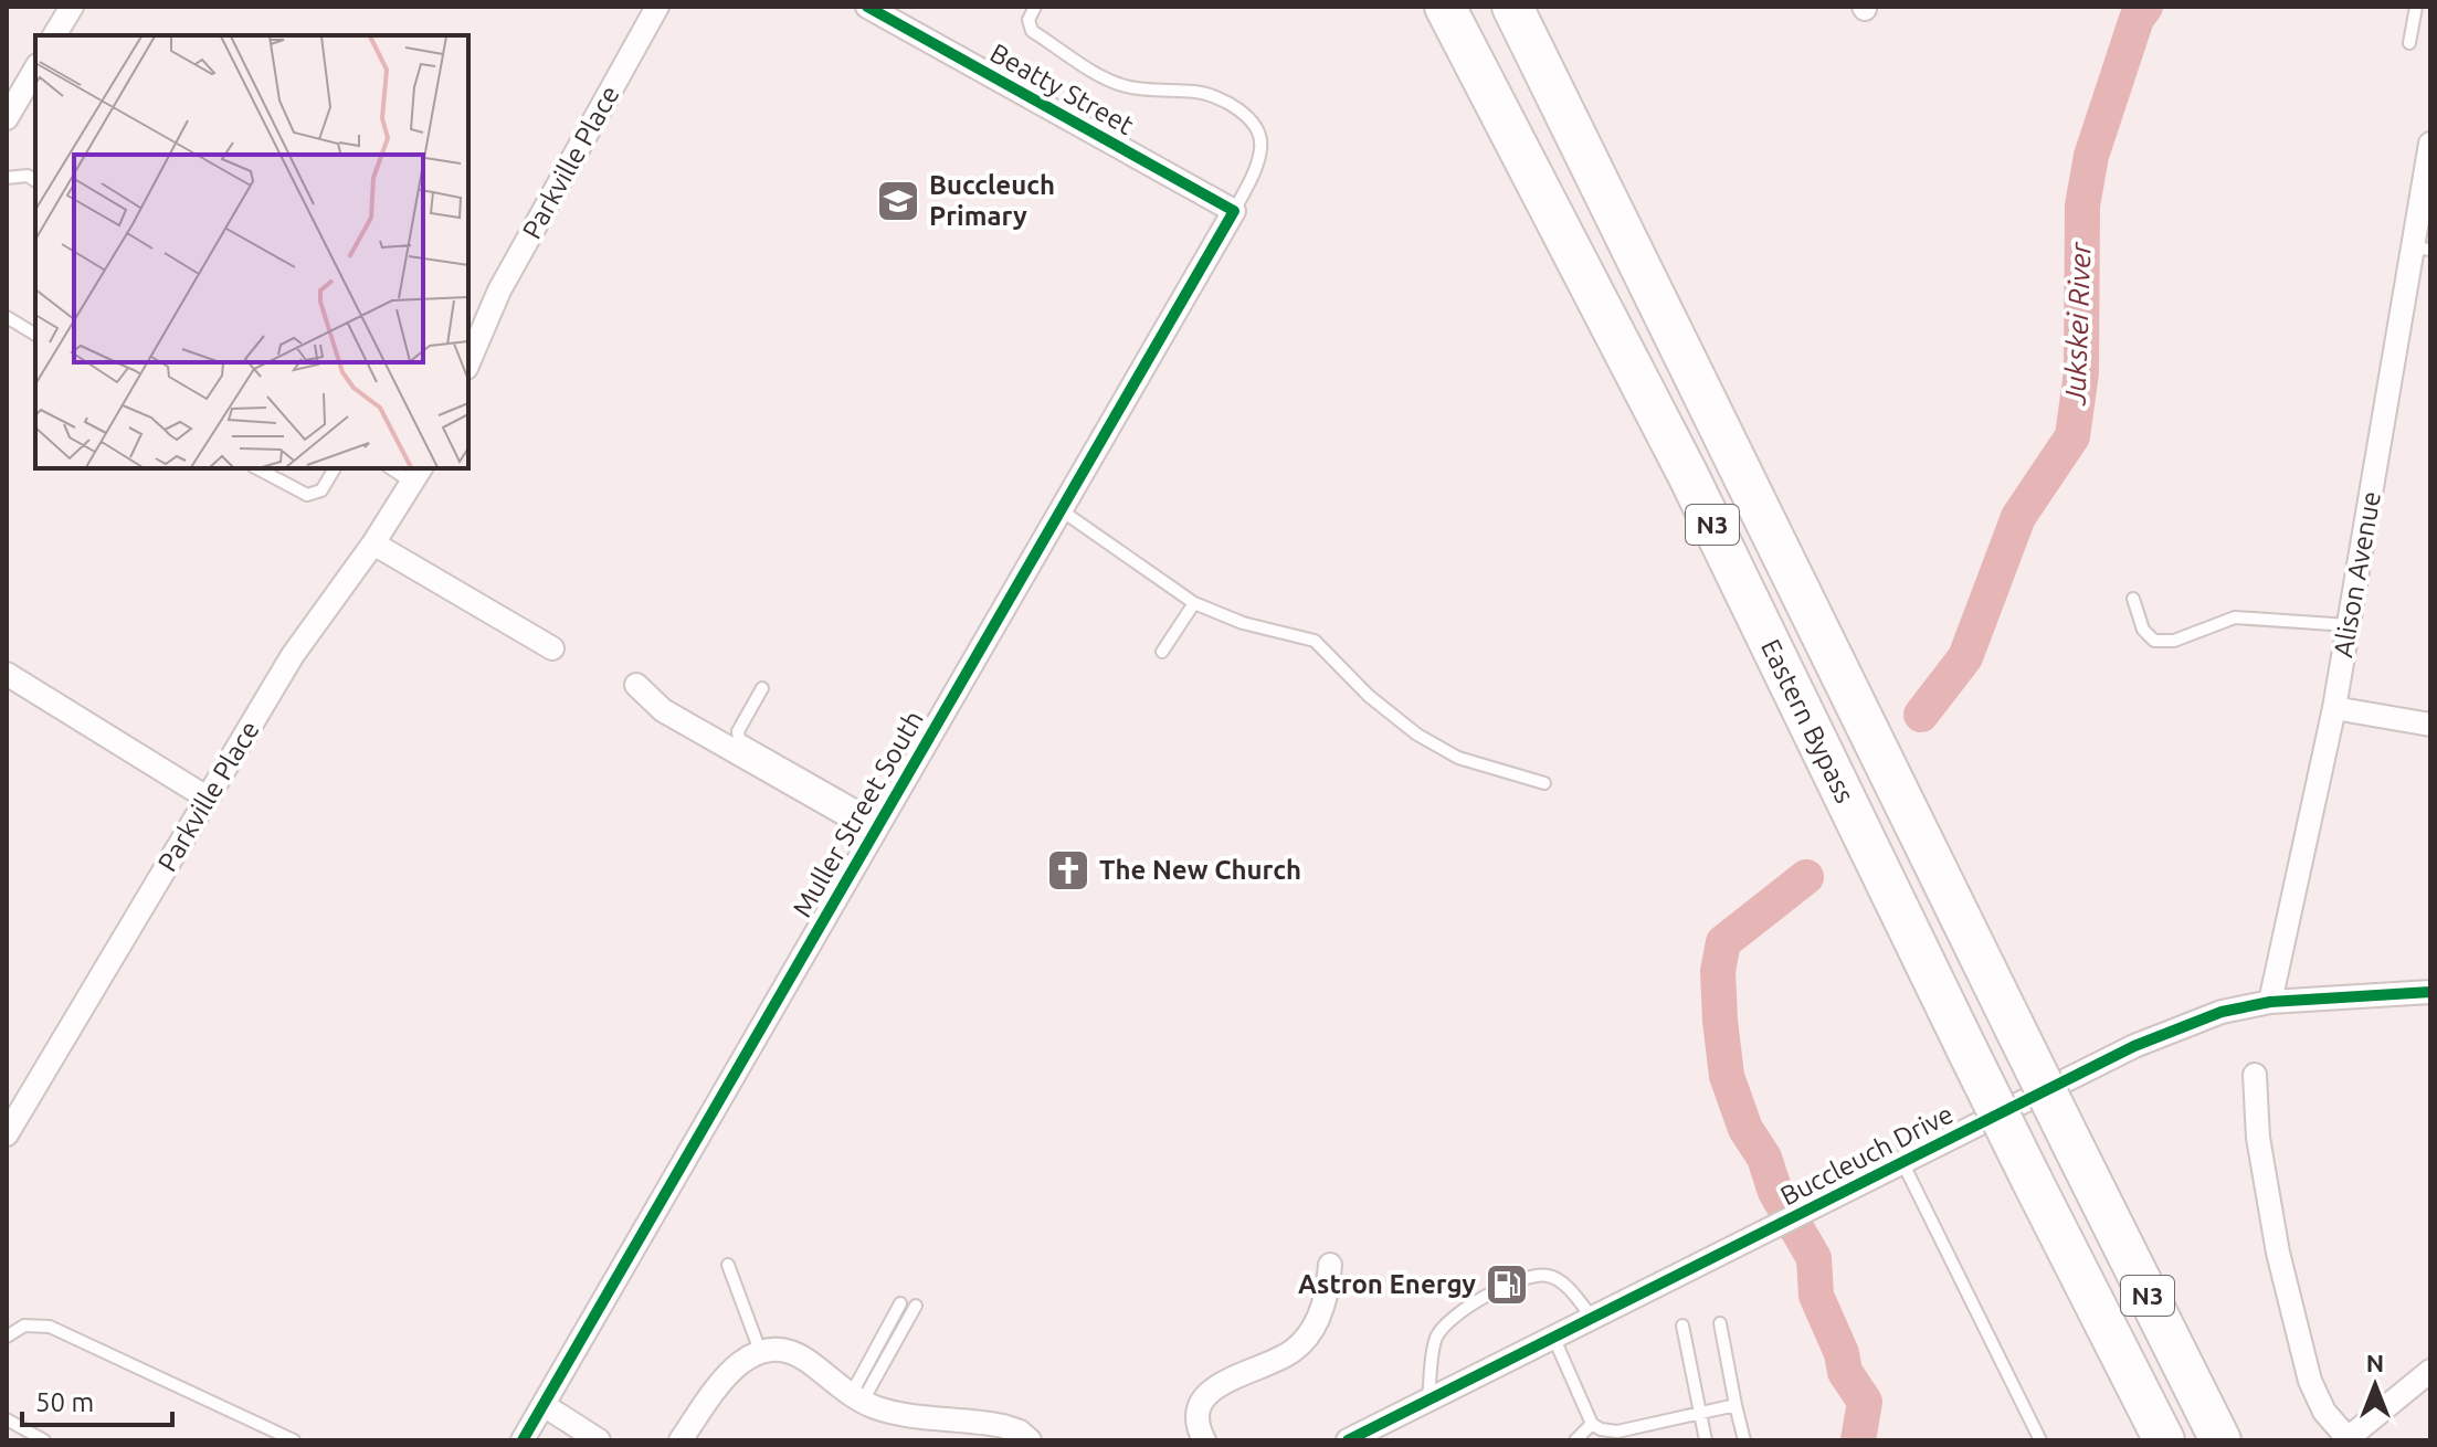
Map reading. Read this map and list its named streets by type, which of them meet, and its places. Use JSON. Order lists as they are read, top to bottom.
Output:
{
  "streets": {
    "highway": ["N3", "Eastern Bypass"],
    "street": [
      "Beatty Street",
      "Parkville Place",
      "Alison Avenue",
      "Muller Street South",
      "Buccleuch Drive"
    ]
  },
  "crossings": [
    ["Beatty Street", "Muller Street South"],
    ["Alison Avenue", "Buccleuch Drive"]
  ],
  "water": ["Jukskei River"],
  "places": {
    "school or university": ["Buccleuch Primary"],
    "church": ["The New Church"],
    "fuel station": ["Astron Energy"]
  },
  "scale_bar": "50 m",
  "north": "top"
}
